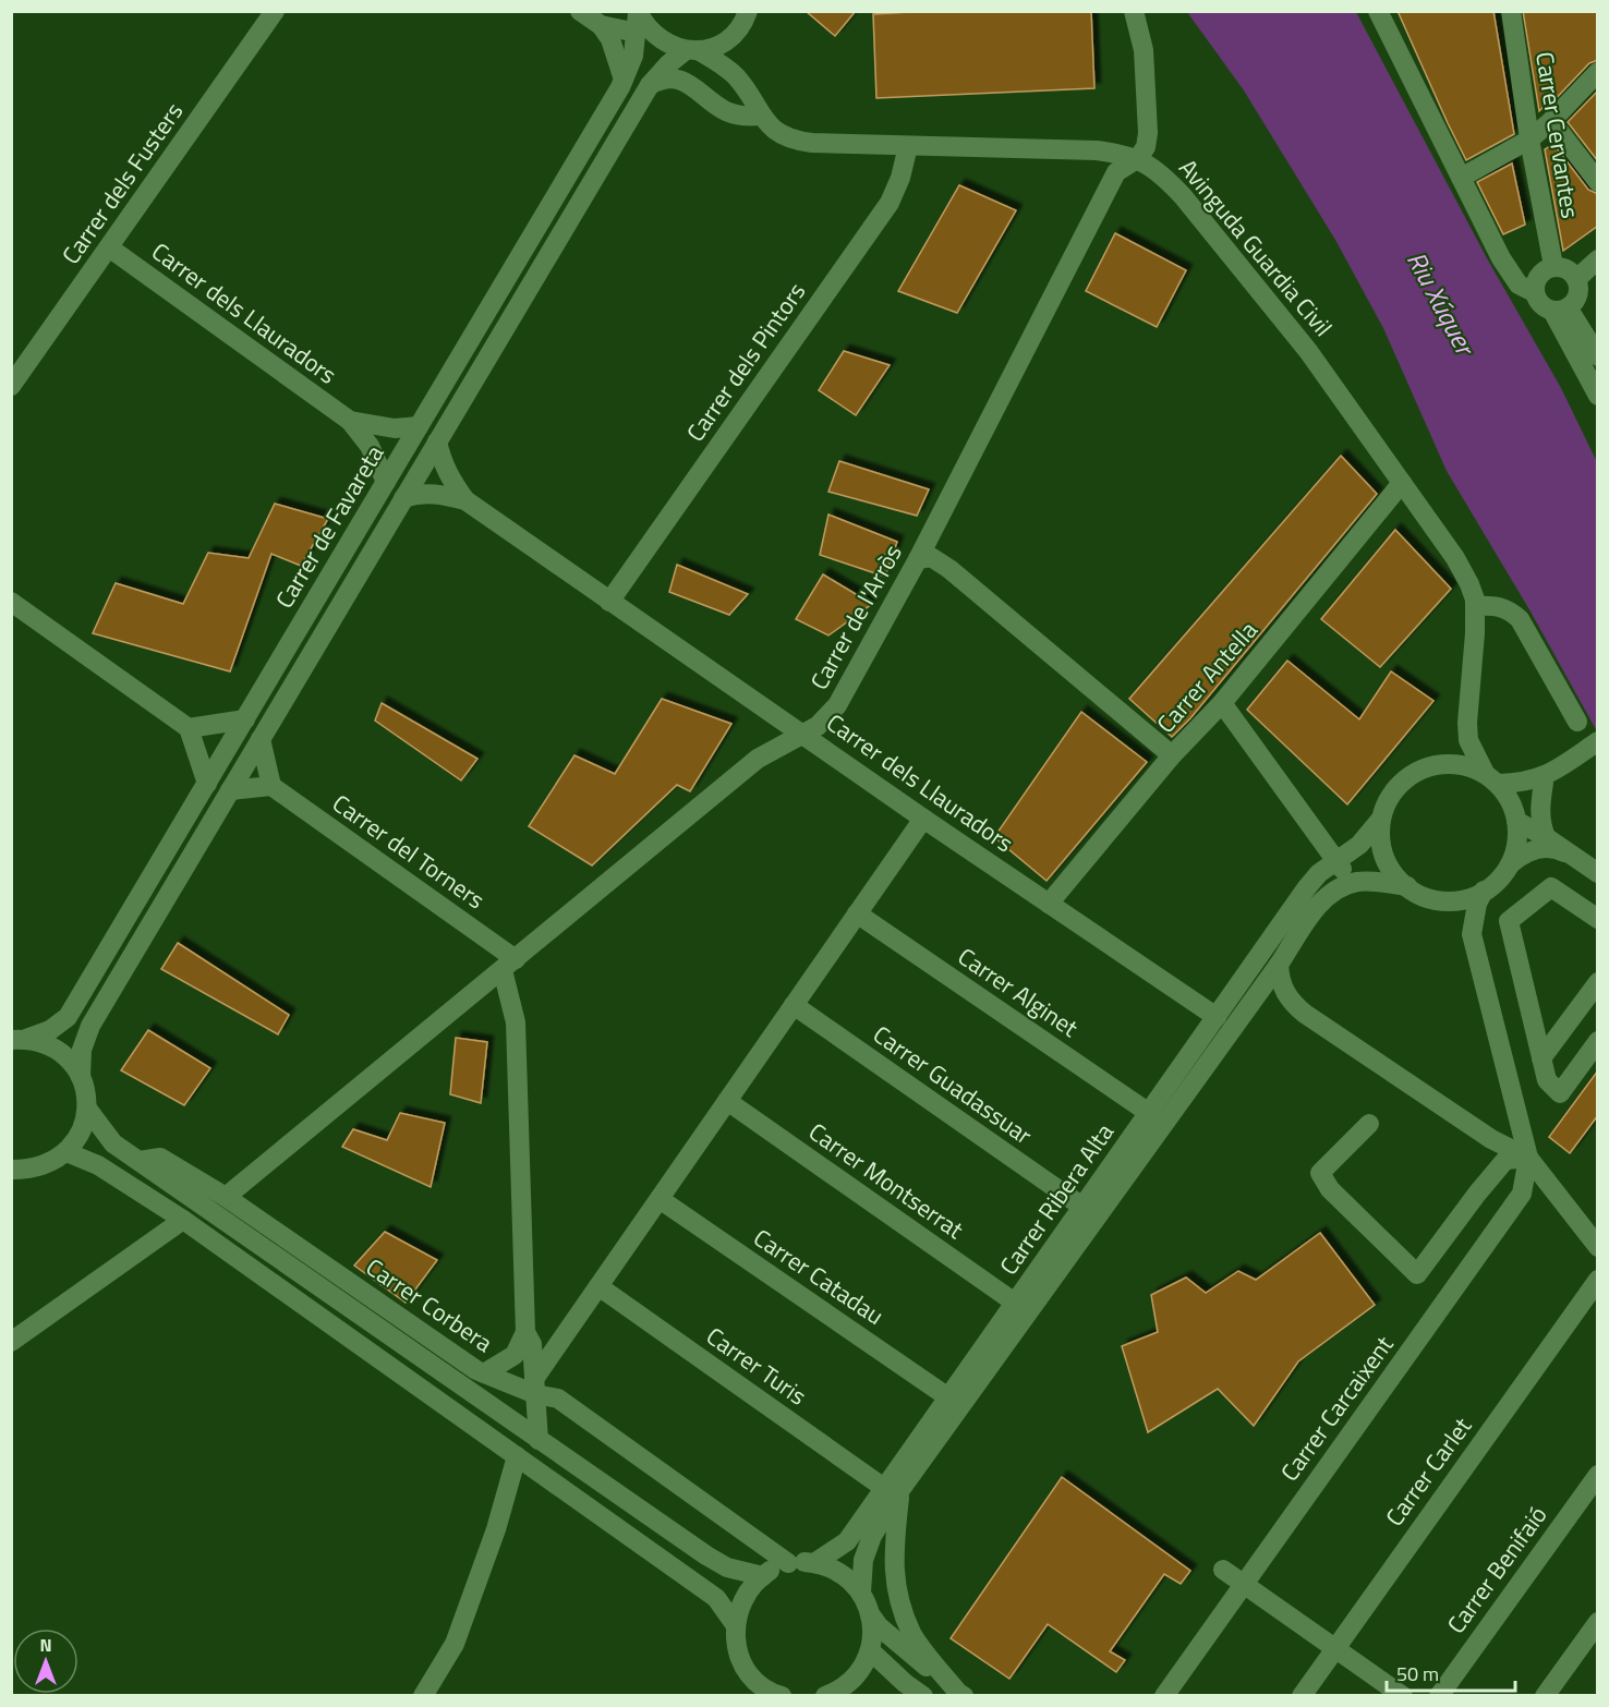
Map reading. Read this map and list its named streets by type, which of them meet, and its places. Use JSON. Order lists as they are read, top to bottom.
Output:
{
  "streets": {
    "street": [
      "Carrer Cervantes",
      "Carrer dels Fusters",
      "Avinguda Guardia Civil",
      "Carrer dels Llauradors",
      "Carrer dels Pintors",
      "Carrer de Favareta",
      "Carrer de l'Arròs",
      "Carrer Antella",
      "Carrer del Torners",
      "Carrer Alginet",
      "Carrer Guadassuar",
      "Carrer Montserrat",
      "Carrer Ribera Alta",
      "Carrer Catadau",
      "Carrer Corbera",
      "Carrer Turis",
      "Carrer Carcaixent",
      "Carrer Carlet",
      "Carrer Benifaió"
    ]
  },
  "crossings": [
    ["Carrer dels Fusters", "Carrer dels Llauradors"],
    ["Avinguda Guardia Civil", "Carrer dels Pintors"],
    ["Avinguda Guardia Civil", "Carrer de l'Arròs"],
    ["Avinguda Guardia Civil", "Carrer Antella"],
    ["Avinguda Guardia Civil", "Carrer Ribera Alta"],
    ["Carrer dels Llauradors", "Carrer dels Pintors"],
    ["Carrer dels Llauradors", "Carrer de Favareta"],
    ["Carrer dels Llauradors", "Carrer de l'Arròs"],
    ["Carrer dels Llauradors", "Carrer Antella"],
    ["Carrer dels Llauradors", "Carrer Ribera Alta"],
    ["Carrer de l'Arròs", "Carrer del Torners"],
    ["Carrer de l'Arròs", "Carrer Corbera"],
    ["Carrer Alginet", "Carrer Ribera Alta"],
    ["Carrer Guadassuar", "Carrer Ribera Alta"],
    ["Carrer Montserrat", "Carrer Ribera Alta"],
    ["Carrer Ribera Alta", "Carrer Catadau"],
    ["Carrer Ribera Alta", "Carrer Turis"]
  ],
  "water": ["Riu Xúquer"],
  "scale_bar": "50 m",
  "north": "top"
}
